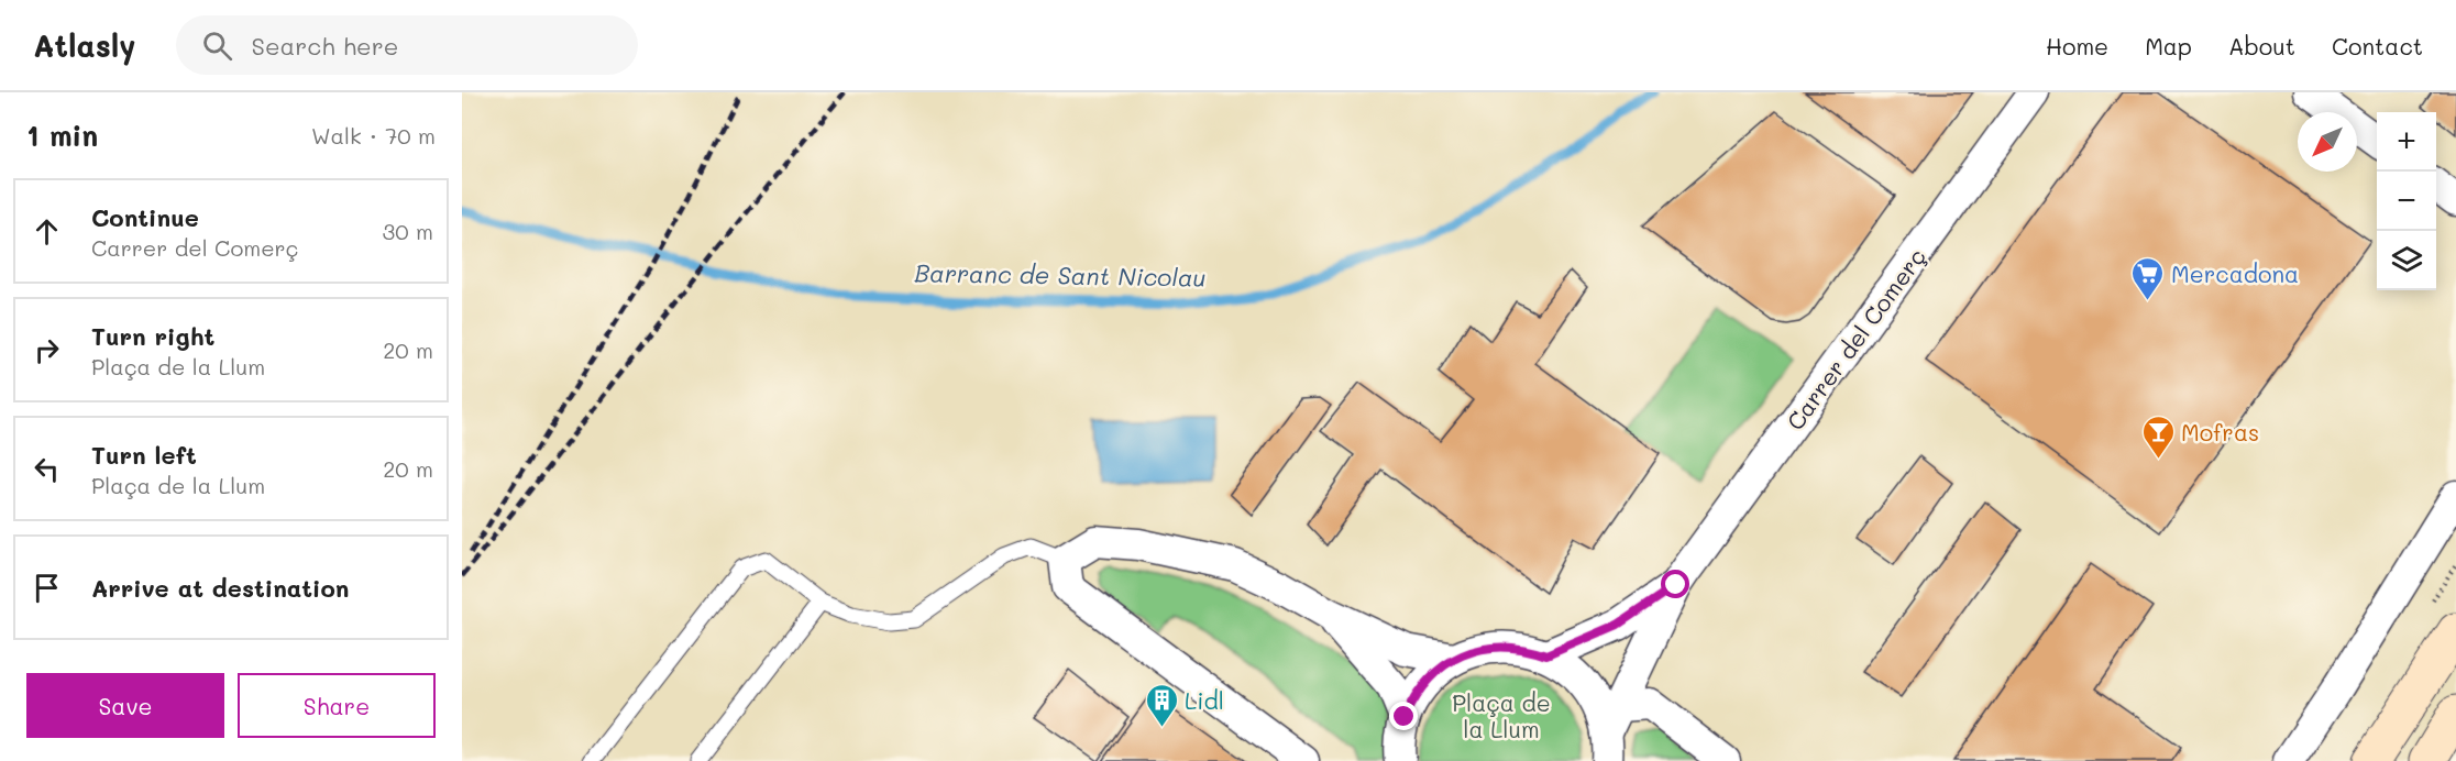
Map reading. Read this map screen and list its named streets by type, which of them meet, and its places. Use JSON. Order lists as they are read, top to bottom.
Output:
{
  "streets": {
    "street": ["Carrer del Comerç"]
  },
  "water": ["Barranc de Sant Nicolau"],
  "parks": ["Plaça de la Llum"],
  "places": {
    "supermarket": ["Mercadona"],
    "bar": ["Mofras"],
    "building": ["Lidl"]
  },
  "north": "bottom left",
  "page": {
    "header": "Atlasly",
    "search": "Search here",
    "nav": [
      "Home",
      "Map",
      "About",
      "Contact"
    ],
    "heading": ["1 min", "Walk · 70 m"],
    "map_buttons": ["+", "−"],
    "list": [
      ["Continue", "Carrer del Comerç", "30 m"],
      ["Turn right", "Plaça de la Llum", "20 m"],
      ["Turn left", "Plaça de la Llum", "20 m"],
      "Arrive at destination"
    ],
    "buttons": ["Save", "Share"]
  }
}
